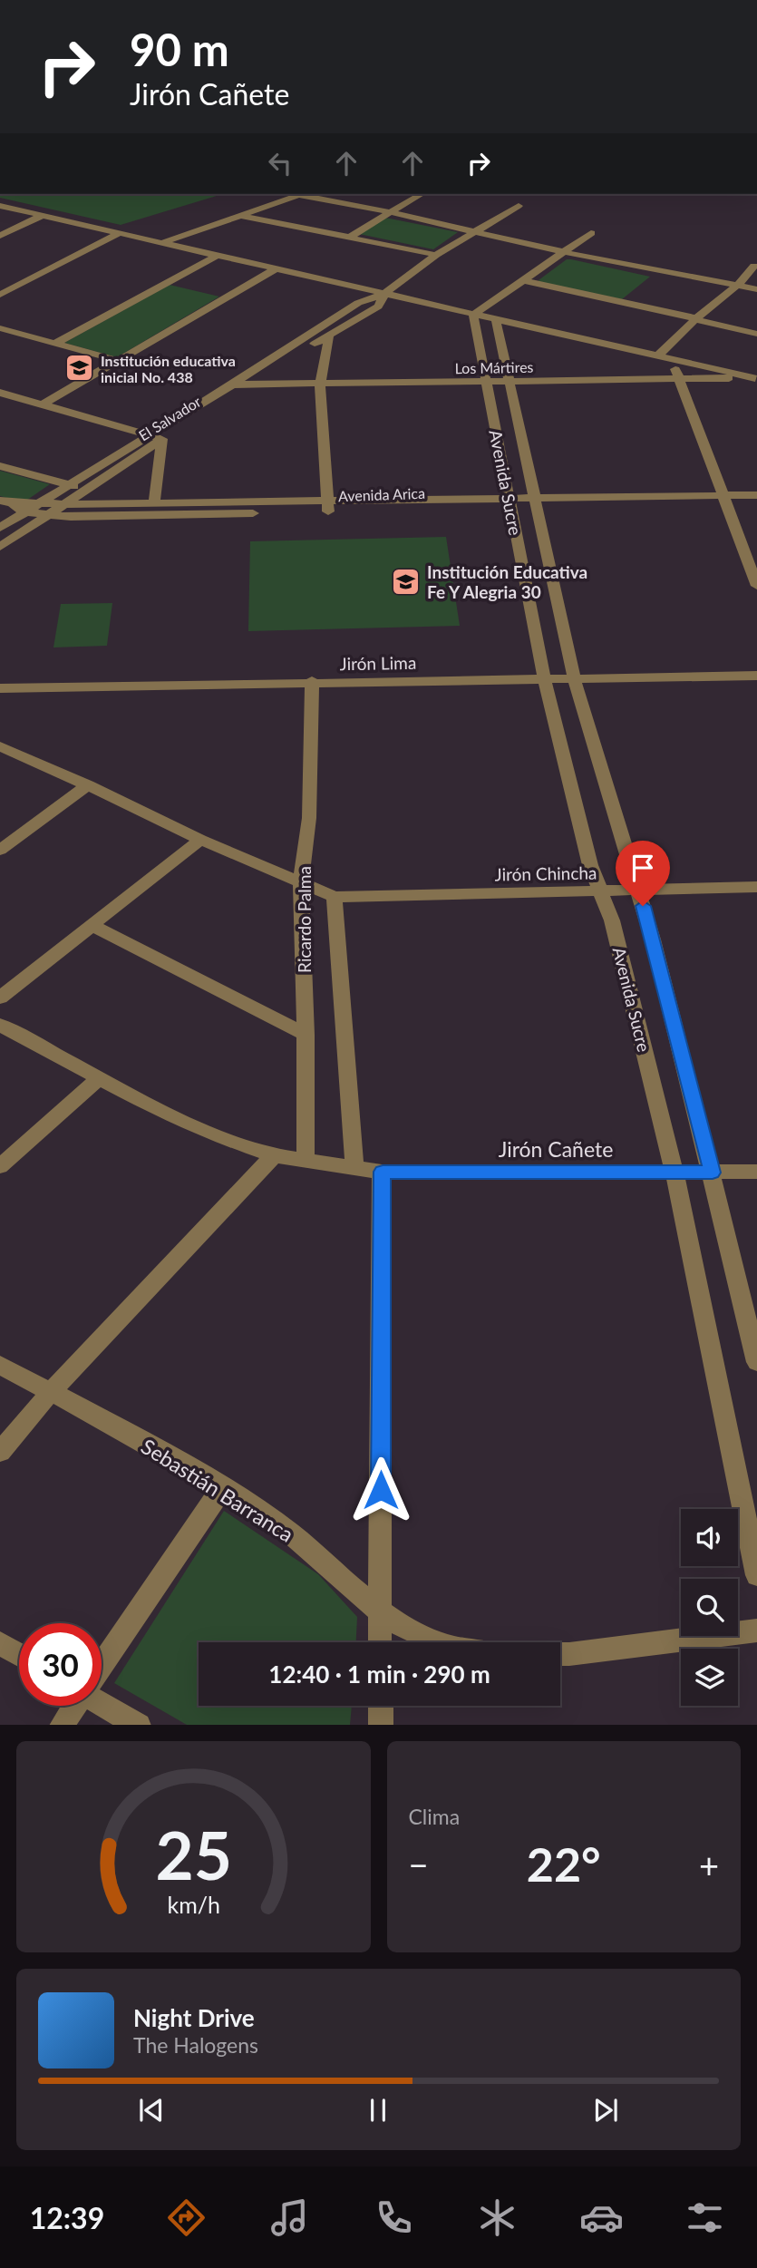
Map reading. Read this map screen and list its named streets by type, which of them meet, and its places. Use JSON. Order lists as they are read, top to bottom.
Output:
{
  "streets": {
    "street": [
      "Los Mártires",
      "El Salvador",
      "Avenida Sucre",
      "Avenida Arica",
      "Jirón Lima",
      "Jirón Chincha",
      "Ricardo Palma",
      "Jirón Cañete",
      "Sebastián Barranca"
    ]
  },
  "crossings": [
    ["Los Mártires", "El Salvador"],
    ["Los Mártires", "Avenida Sucre"],
    ["El Salvador", "Avenida Arica"],
    ["Avenida Sucre", "Avenida Arica"],
    ["Avenida Sucre", "Jirón Lima"],
    ["Avenida Sucre", "Jirón Chincha"],
    ["Avenida Sucre", "Jirón Cañete"],
    ["Jirón Lima", "Ricardo Palma"],
    ["Jirón Chincha", "Ricardo Palma"],
    ["Ricardo Palma", "Jirón Cañete"]
  ],
  "places": {
    "school or university": ["Institución educativa inicial No. 438", "Institución Educativa Fe Y Alegria 30"]
  },
  "page": {
    "turn": ["90 m", "Jirón Cañete"],
    "limit": "30",
    "trip": "12:40 · 1 min · 290 m",
    "tile": "Clima",
    "heat": ["−", "22°", "+"],
    "song": ["Night Drive", "The Halogens"],
    "tabs": "12:39",
    "gauge": ["25", "km/h"]
  }
}
